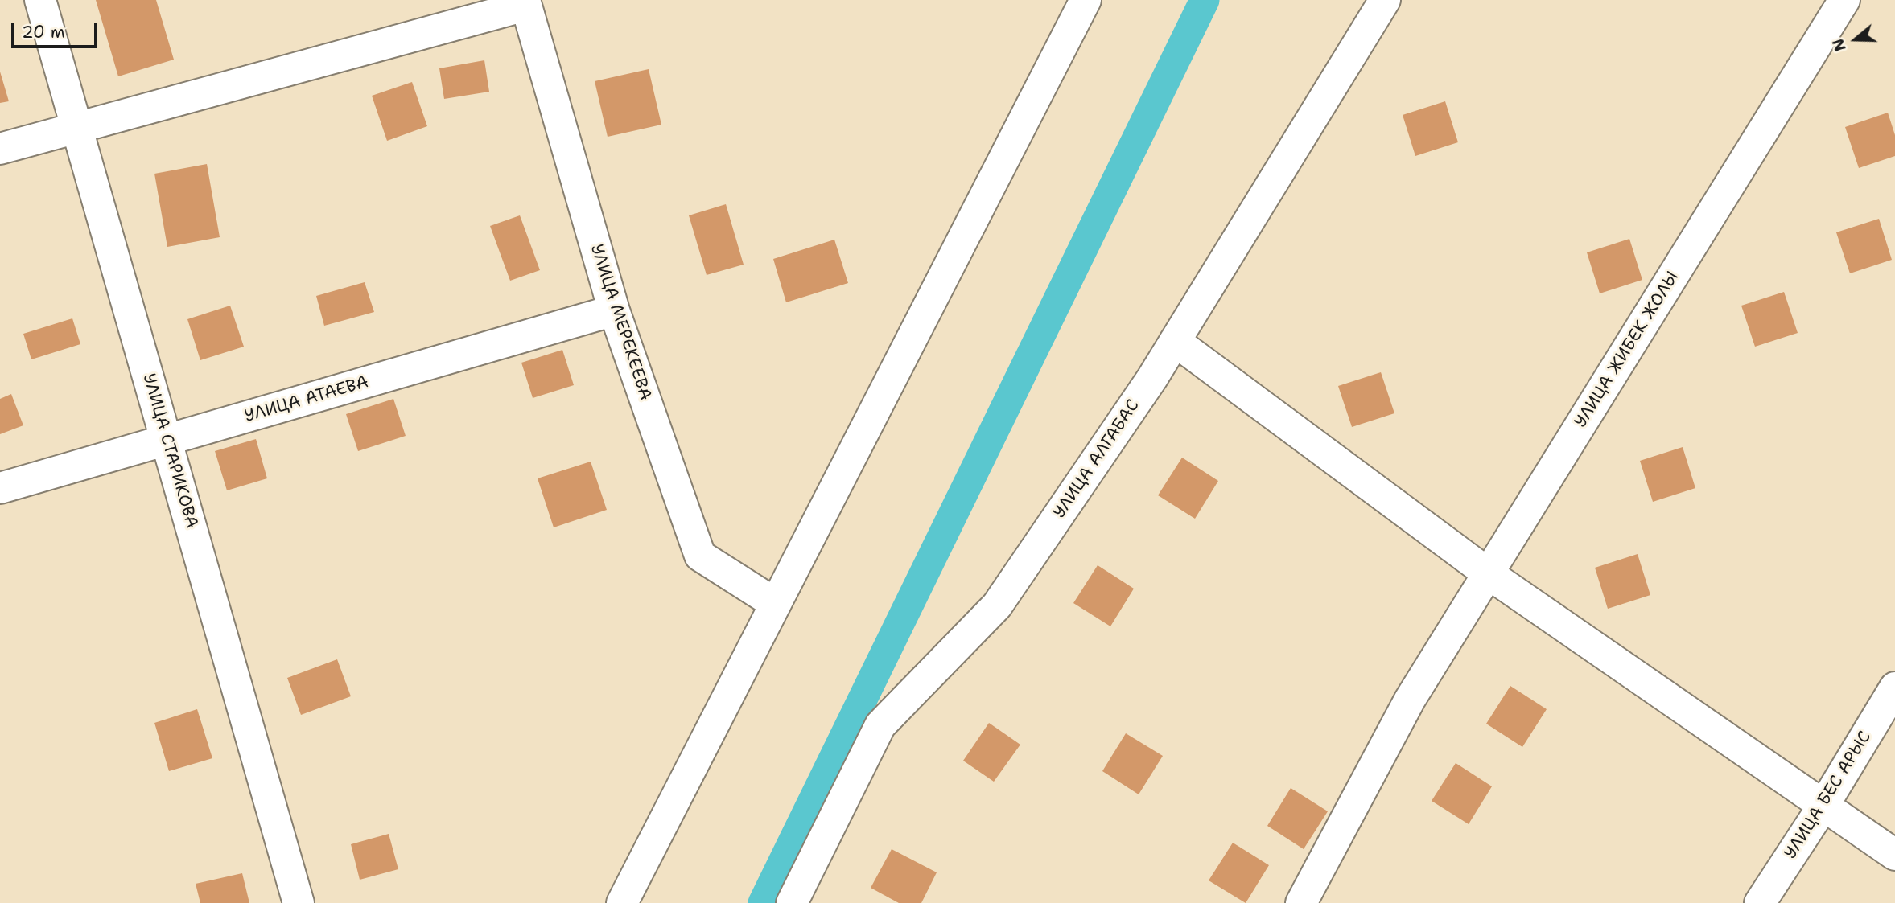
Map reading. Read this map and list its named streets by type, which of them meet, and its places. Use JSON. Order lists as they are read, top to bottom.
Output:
{
  "streets": {
    "street": [
      "УЛИЦА МЕРЕКЕЕВА",
      "УЛИЦА ЖИБЕК ЖОЛЫ",
      "УЛИЦА АТАЕВА",
      "УЛИЦА СТАРИКОВА",
      "УЛИЦА АЛГАБАС",
      "УЛИЦА БЕС АРЫС"
    ]
  },
  "crossings": [
    ["УЛИЦА МЕРЕКЕЕВА", "УЛИЦА АТАЕВА"],
    ["УЛИЦА АТАЕВА", "УЛИЦА СТАРИКОВА"]
  ],
  "scale_bar": "20 m",
  "north": "left"
}
